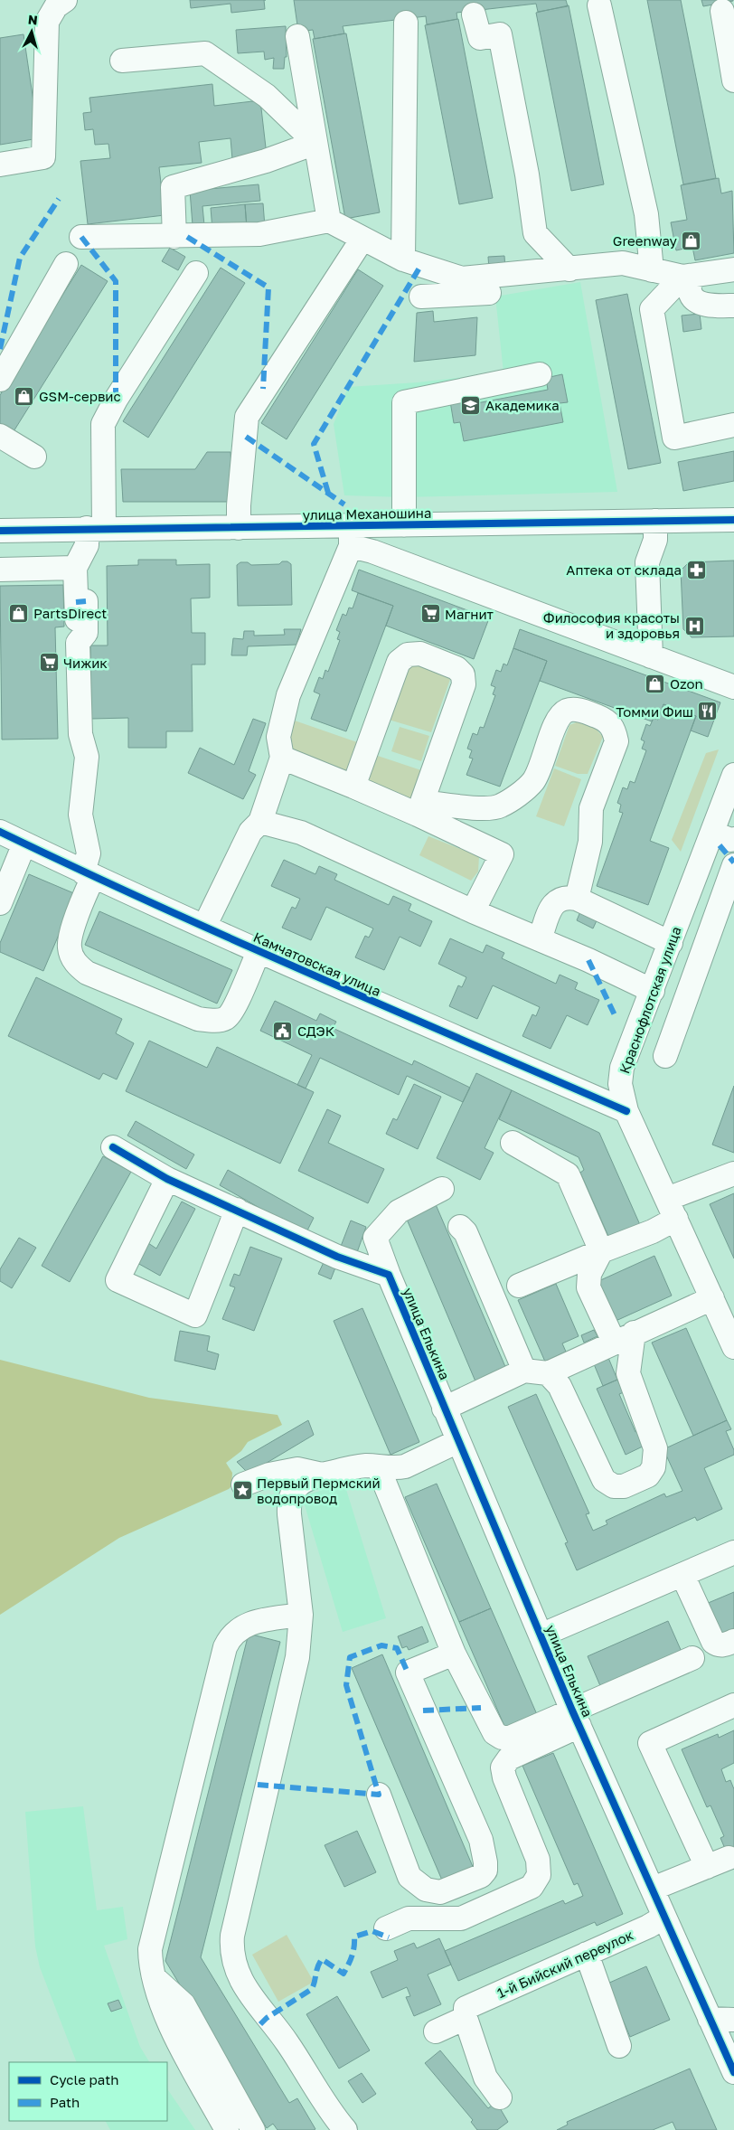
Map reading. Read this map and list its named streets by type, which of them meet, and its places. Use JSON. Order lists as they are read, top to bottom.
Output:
{
  "streets": {
    "street": [
      "улица Механошина",
      "Камчатовская улица",
      "Краснофлотская улица",
      "улица Елькина",
      "1-й Бийский переулок"
    ]
  },
  "crossings": [
    ["Камчатовская улица", "Краснофлотская улица"],
    ["улица Елькина", "1-й Бийский переулок"]
  ],
  "places": {
    "shop": [
      "Greenway",
      "GSM-сервис",
      "PartsDirect",
      "Ozon"
    ],
    "school or university": ["Академика"],
    "pharmacy": ["Аптека от склада"],
    "supermarket": ["Магнит", "Чижик"],
    "hospital": ["Философия красоты и здоровья"],
    "restaurant": ["Томми Фиш"],
    "public building": ["СДЭК"],
    "place": ["Первый Пермский водопровод"]
  },
  "legend": ["Cycle path", "Path"],
  "north": "top"
}
